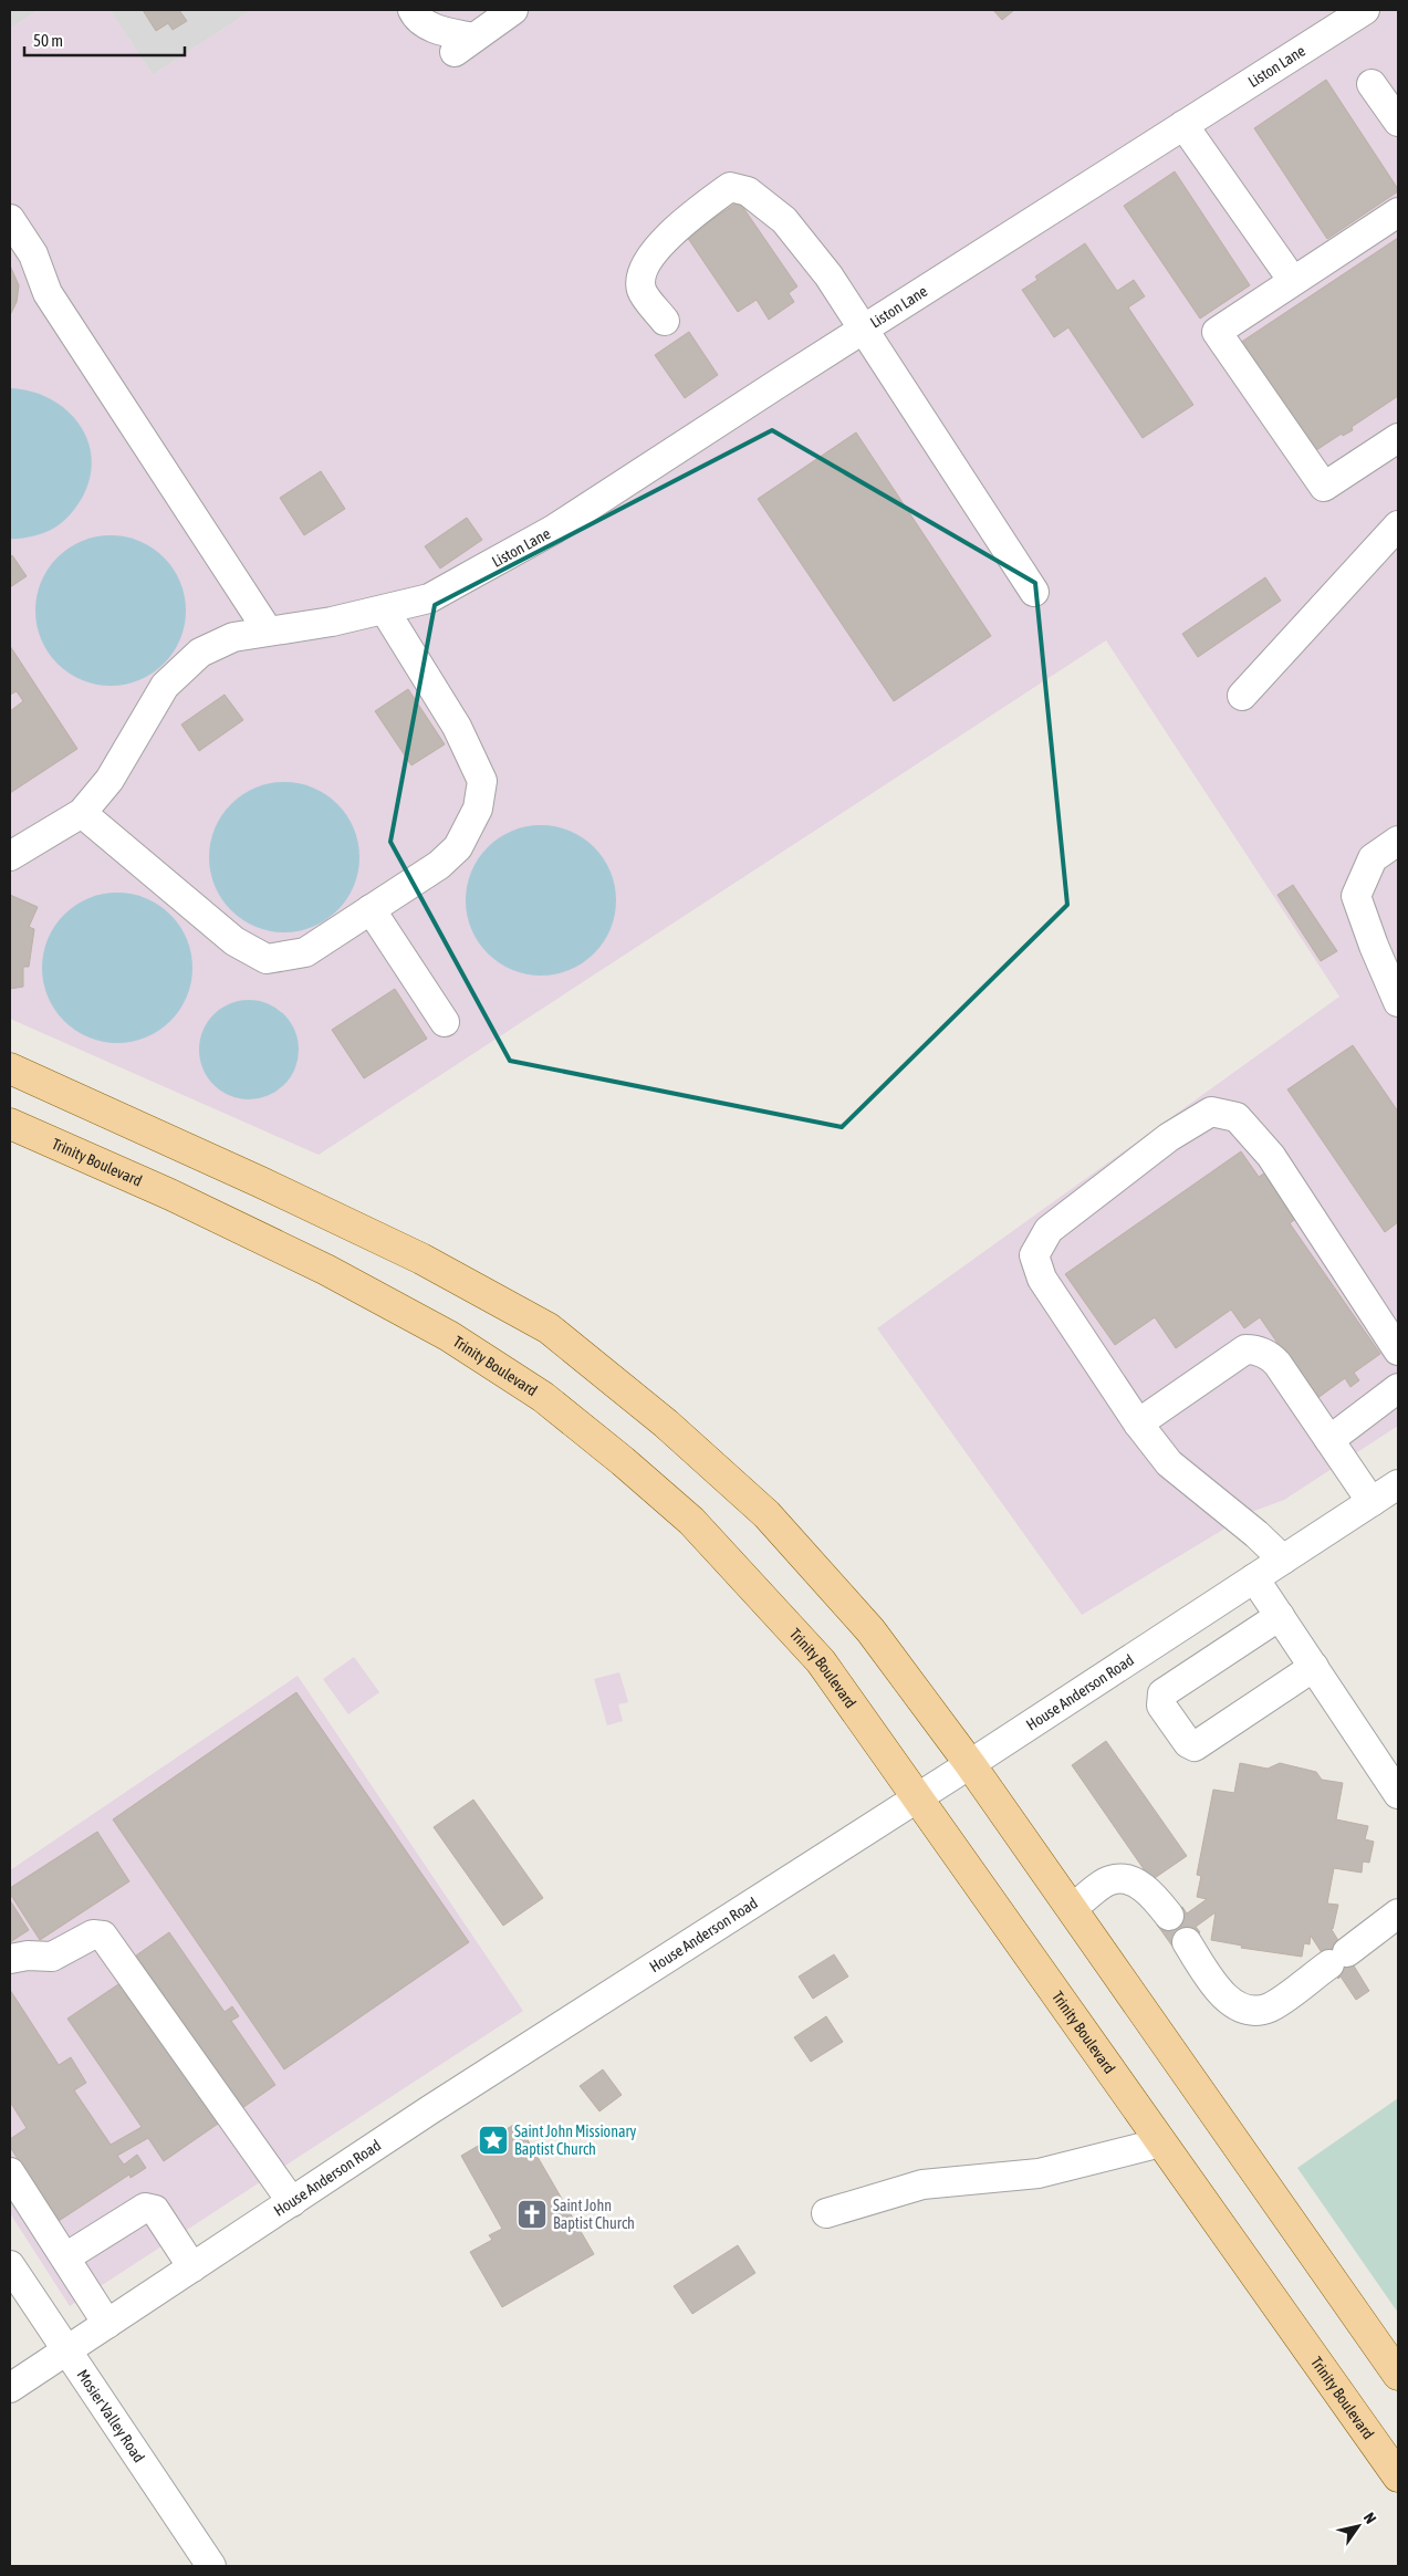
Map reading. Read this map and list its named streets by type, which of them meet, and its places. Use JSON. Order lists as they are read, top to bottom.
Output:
{
  "streets": {
    "main road": ["Trinity Boulevard"],
    "street": ["Liston Lane", "House Anderson Road", "Mosier Valley Road"]
  },
  "crossings": [
    ["Trinity Boulevard", "House Anderson Road"],
    ["House Anderson Road", "Mosier Valley Road"]
  ],
  "places": {
    "place": ["Saint John Missionary Baptist Church"],
    "church": ["Saint John Baptist Church"]
  },
  "scale_bar": "50 m",
  "north": "top right"
}
